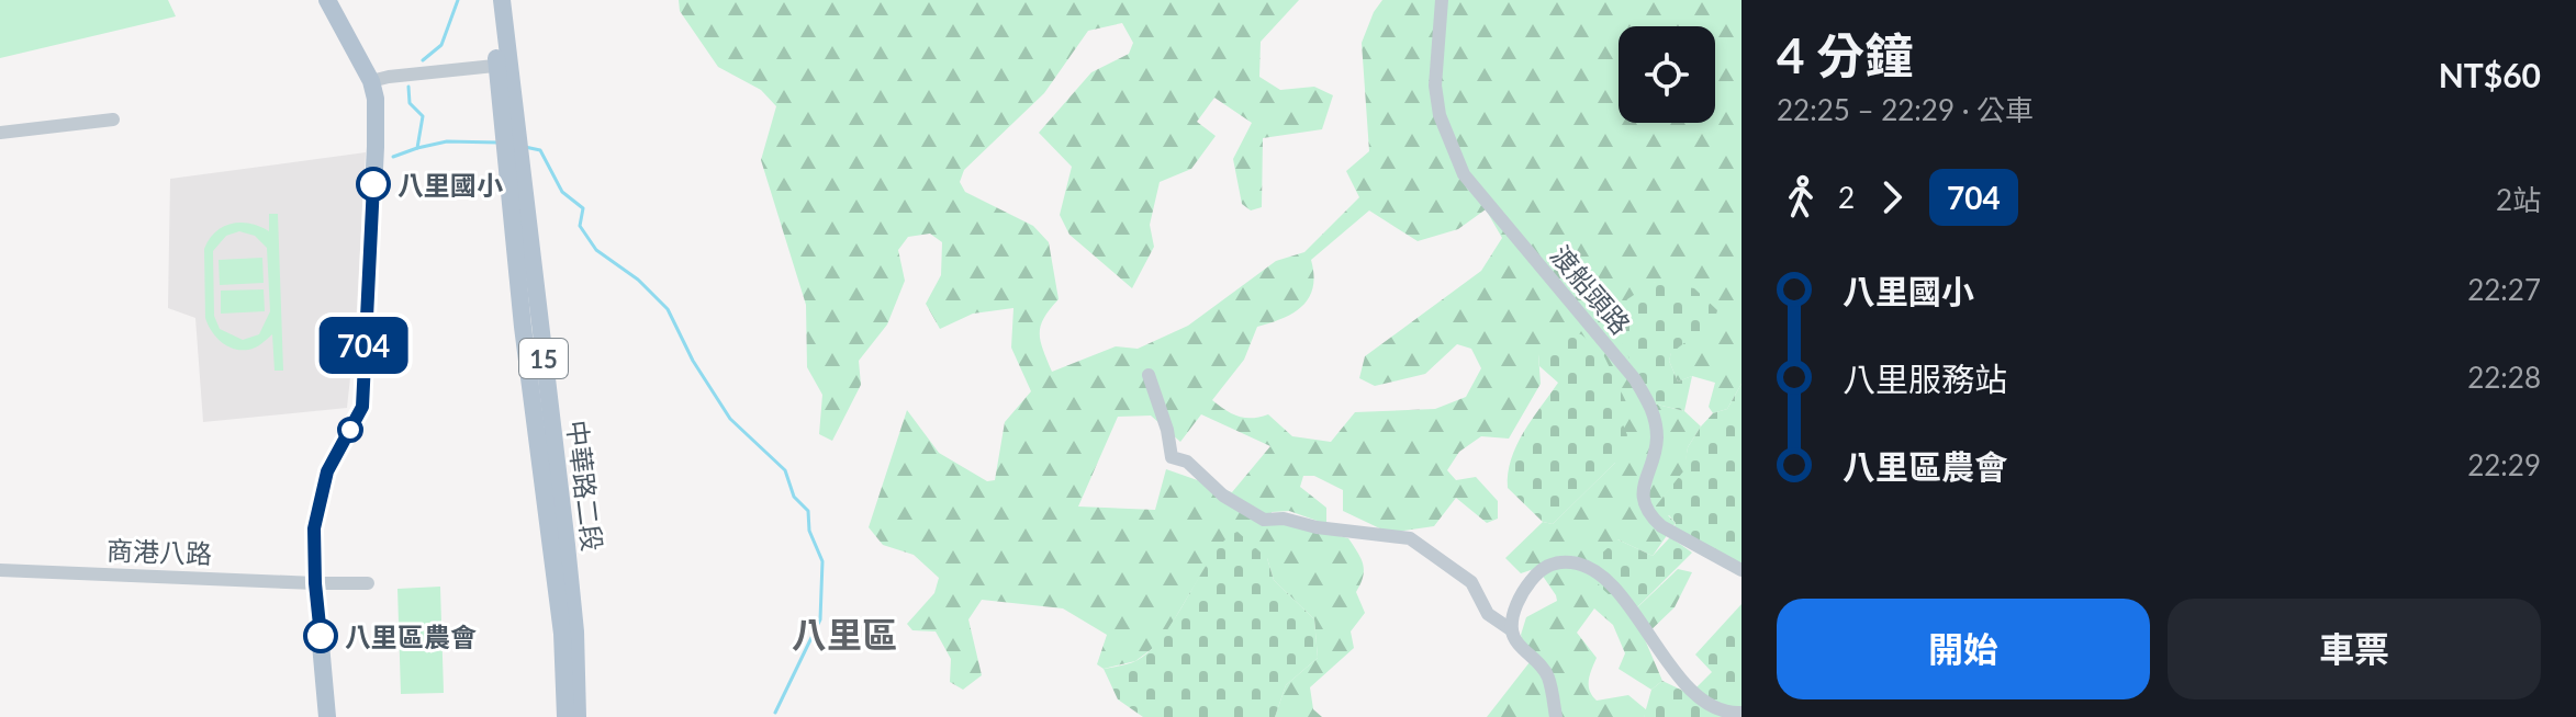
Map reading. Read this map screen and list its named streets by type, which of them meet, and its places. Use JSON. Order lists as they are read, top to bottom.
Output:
{
  "streets": {
    "main road": ["15", "中華路二段"],
    "street": ["渡船頭路", "商港八路"]
  },
  "districts": ["八里區"],
  "places": ["八里國小", "八里區農會"],
  "lines": ["bus line 704"],
  "page": {
    "on_map": "704",
    "heading": ["4 分鐘", "22:25 – 22:29 · 公車", "NT$60"],
    "legs": ["2", "704", "2站"],
    "list": [
      {
        "name": "八里國小",
        "value": "22:27"
      },
      {
        "name": "八里服務站",
        "value": "22:28"
      },
      {
        "name": "八里區農會",
        "value": "22:29"
      }
    ],
    "buttons": ["開始", "車票"]
  }
}
